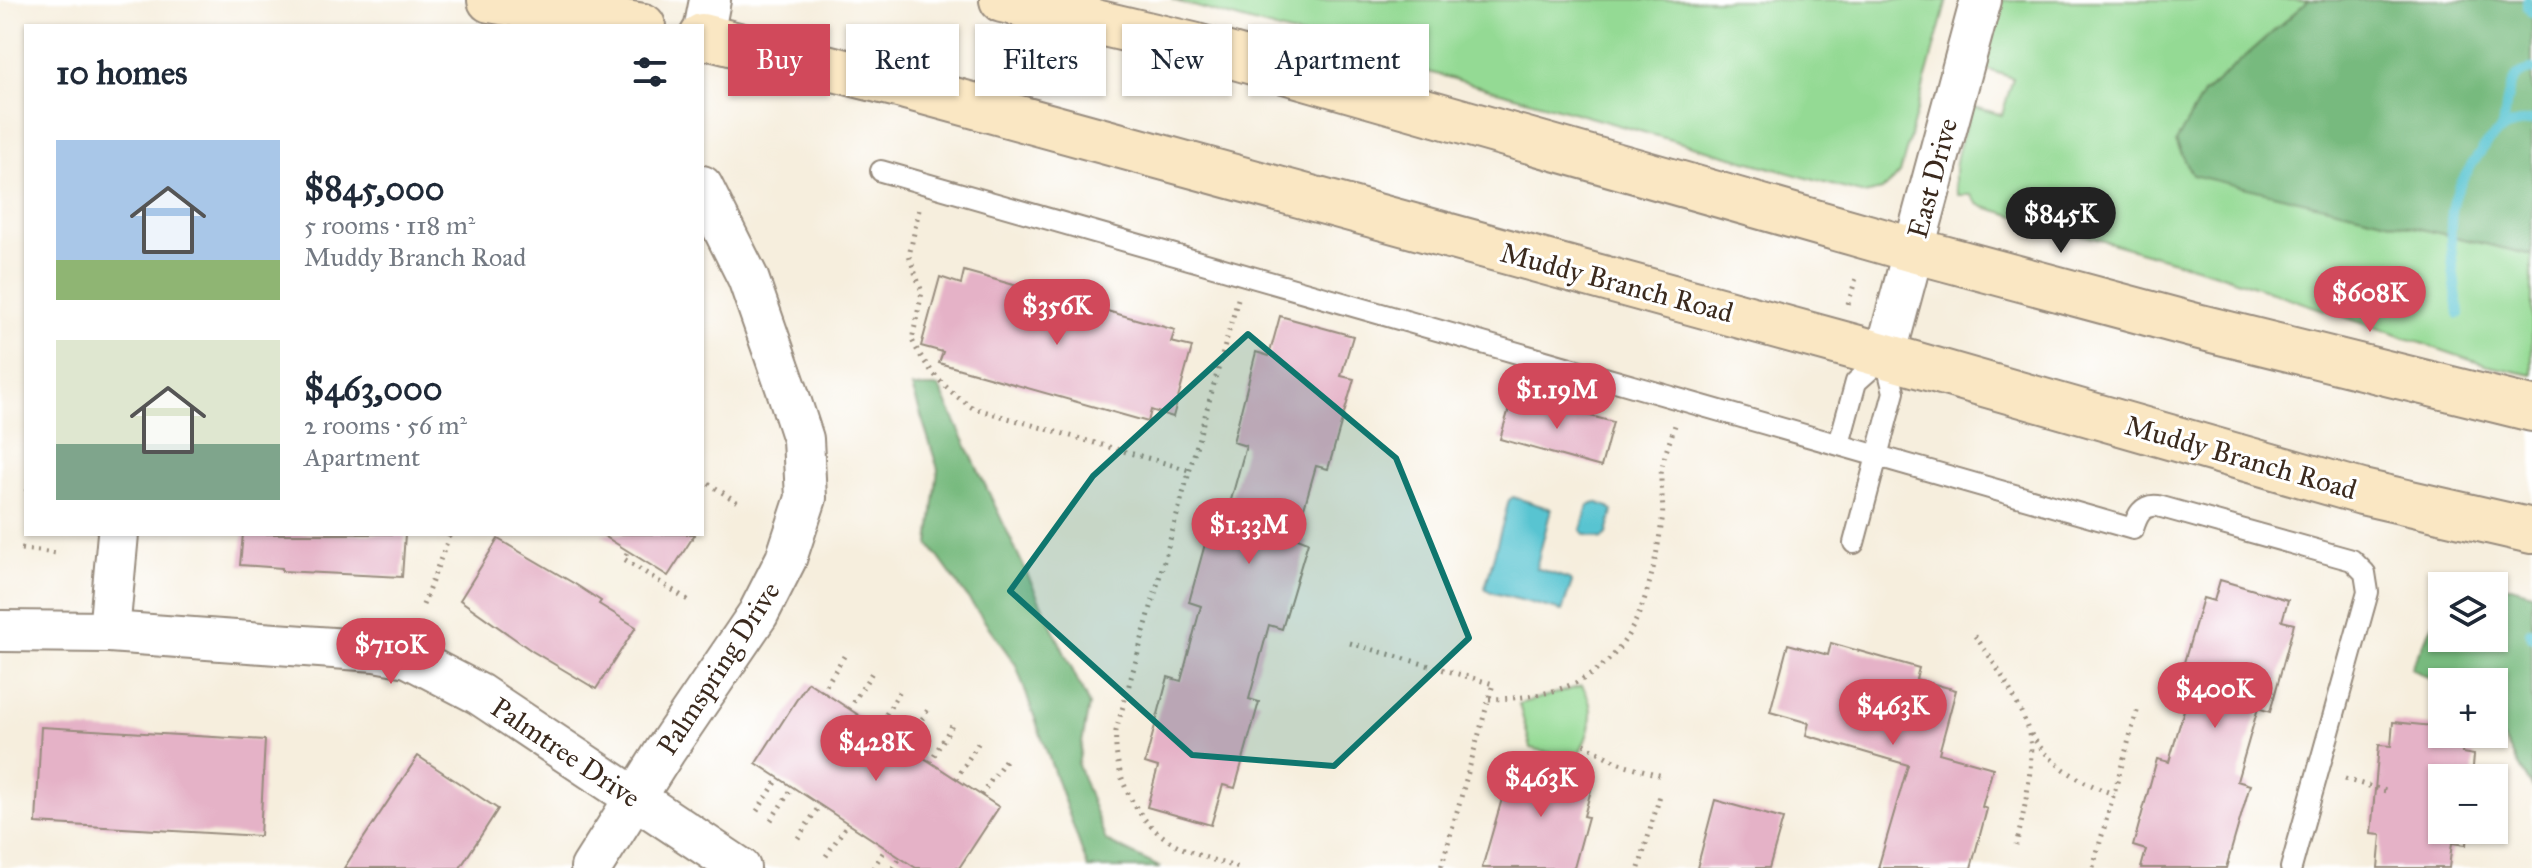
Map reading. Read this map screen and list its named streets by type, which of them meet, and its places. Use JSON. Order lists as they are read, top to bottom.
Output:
{
  "streets": {
    "main road": ["Muddy Branch Road"],
    "street": ["East Drive", "Palmspring Drive", "Palmtree Drive"]
  },
  "crossings": [
    ["East Drive", "Muddy Branch Road"],
    ["Palmspring Drive", "Palmtree Drive"]
  ],
  "page": {
    "chip": [
      "Buy",
      "Rent",
      "Filters",
      "New",
      "Apartment"
    ],
    "heading": "10 homes",
    "list": [
      {
        "name": "$845,000",
        "note": "5 rooms · 118 m² · Muddy Branch Road"
      },
      {
        "name": "$463,000",
        "note": "2 rooms · 56 m² · Apartment"
      }
    ],
    "price": [
      "$845K",
      "$608K",
      "$356K",
      "$1.19M",
      "$1.33M",
      "$710K",
      "$400K",
      "$463K",
      "$428K",
      "$463K"
    ],
    "map_buttons": ["+", "−"]
  }
}
